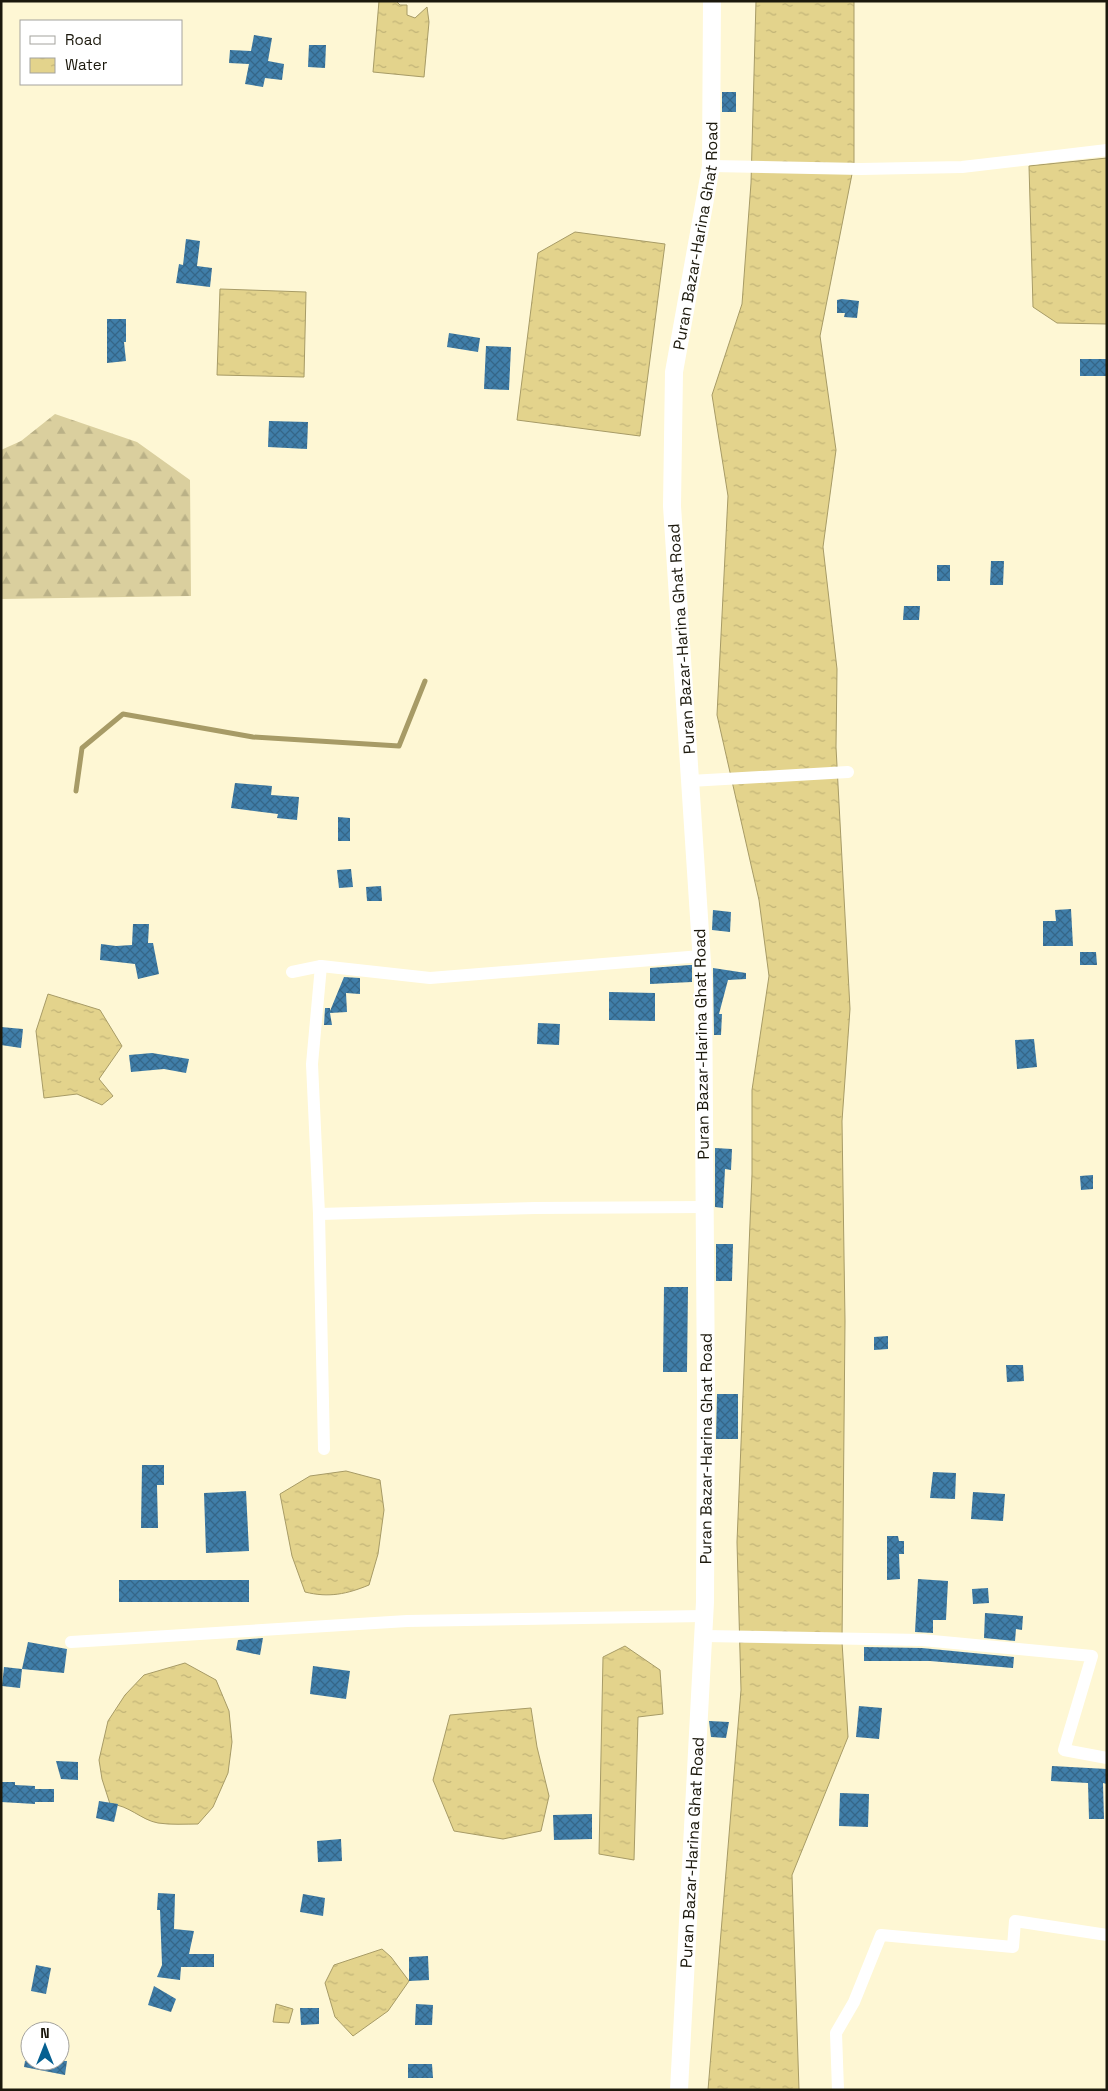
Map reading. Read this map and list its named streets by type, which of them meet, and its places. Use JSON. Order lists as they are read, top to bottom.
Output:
{
  "streets": {
    "main road": ["Puran Bazar-Harina Ghat Road"]
  },
  "legend": ["Road", "Water"],
  "north": "top"
}
